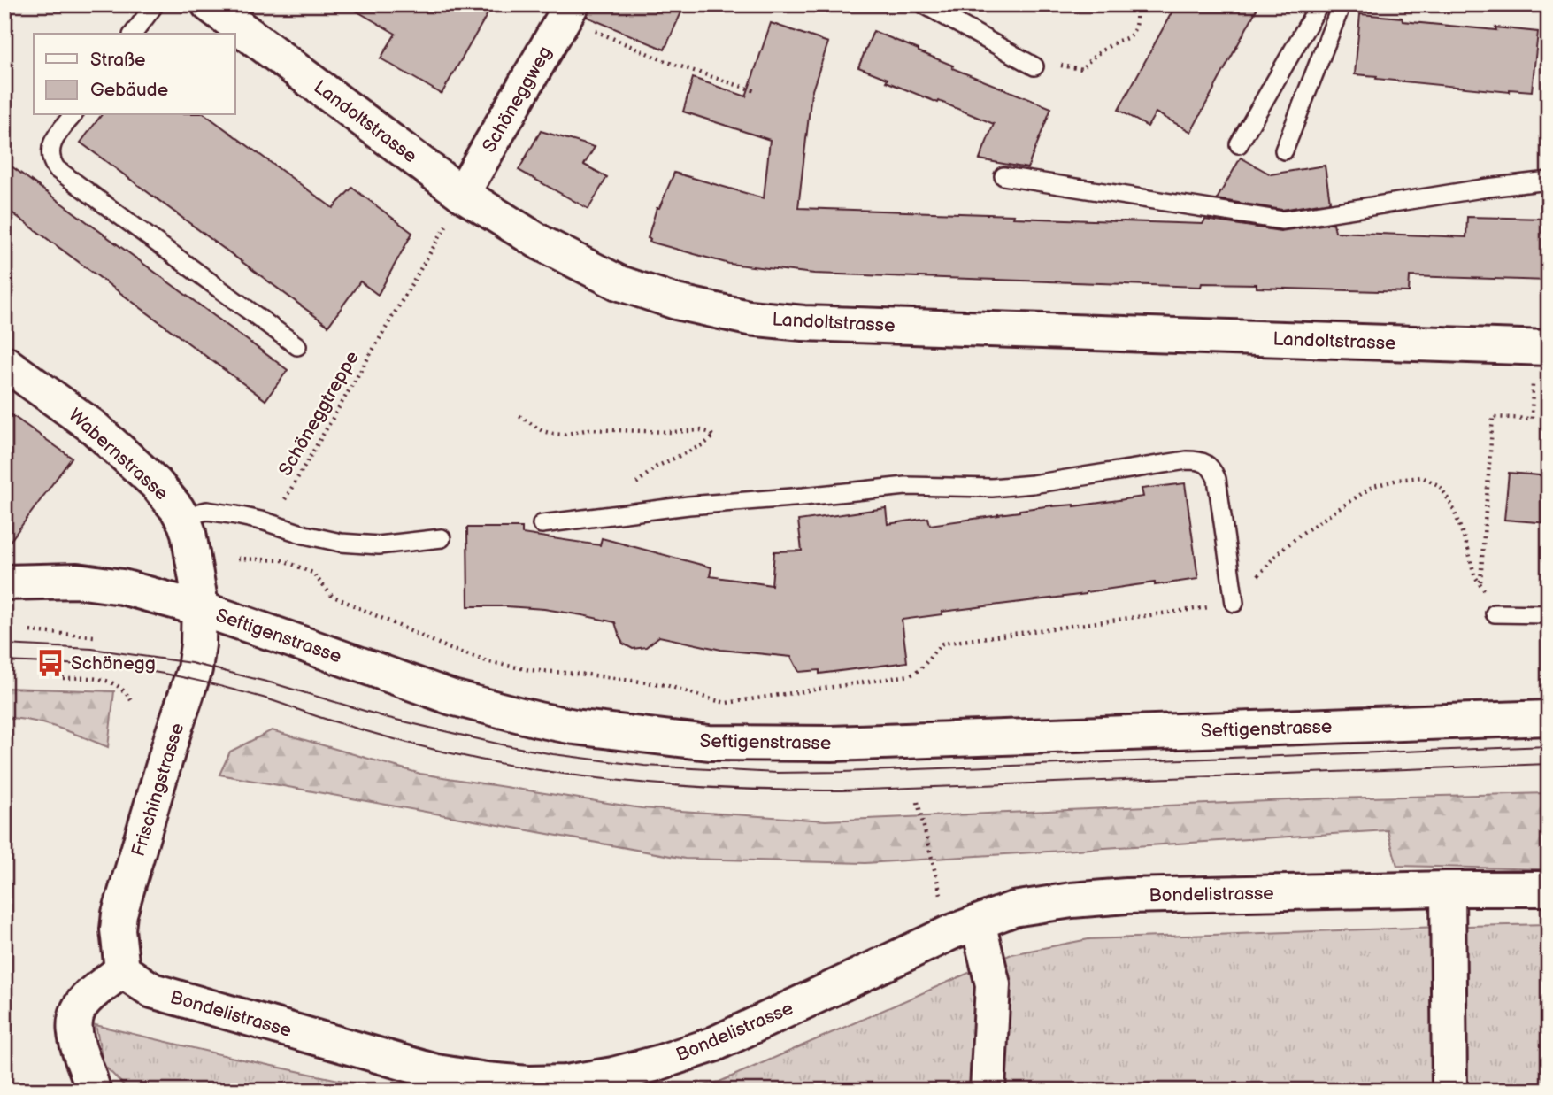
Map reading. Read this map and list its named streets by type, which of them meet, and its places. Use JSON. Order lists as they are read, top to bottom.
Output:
{
  "streets": {
    "street": [
      "Schöneggweg",
      "Landoltstrasse",
      "Wabernstrasse",
      "Seftigenstrasse",
      "Frischingstrasse",
      "Bondelistrasse"
    ],
    "path": ["Schöneggtreppe"]
  },
  "crossings": [
    ["Schöneggweg", "Landoltstrasse"],
    ["Schöneggweg", "Schöneggtreppe"],
    ["Landoltstrasse", "Schöneggtreppe"],
    ["Wabernstrasse", "Seftigenstrasse"],
    ["Wabernstrasse", "Frischingstrasse"],
    ["Seftigenstrasse", "Frischingstrasse"],
    ["Frischingstrasse", "Bondelistrasse"]
  ],
  "places": {
    "bus stop": ["Schönegg"]
  },
  "legend": ["Straße", "Gebäude"]
}
